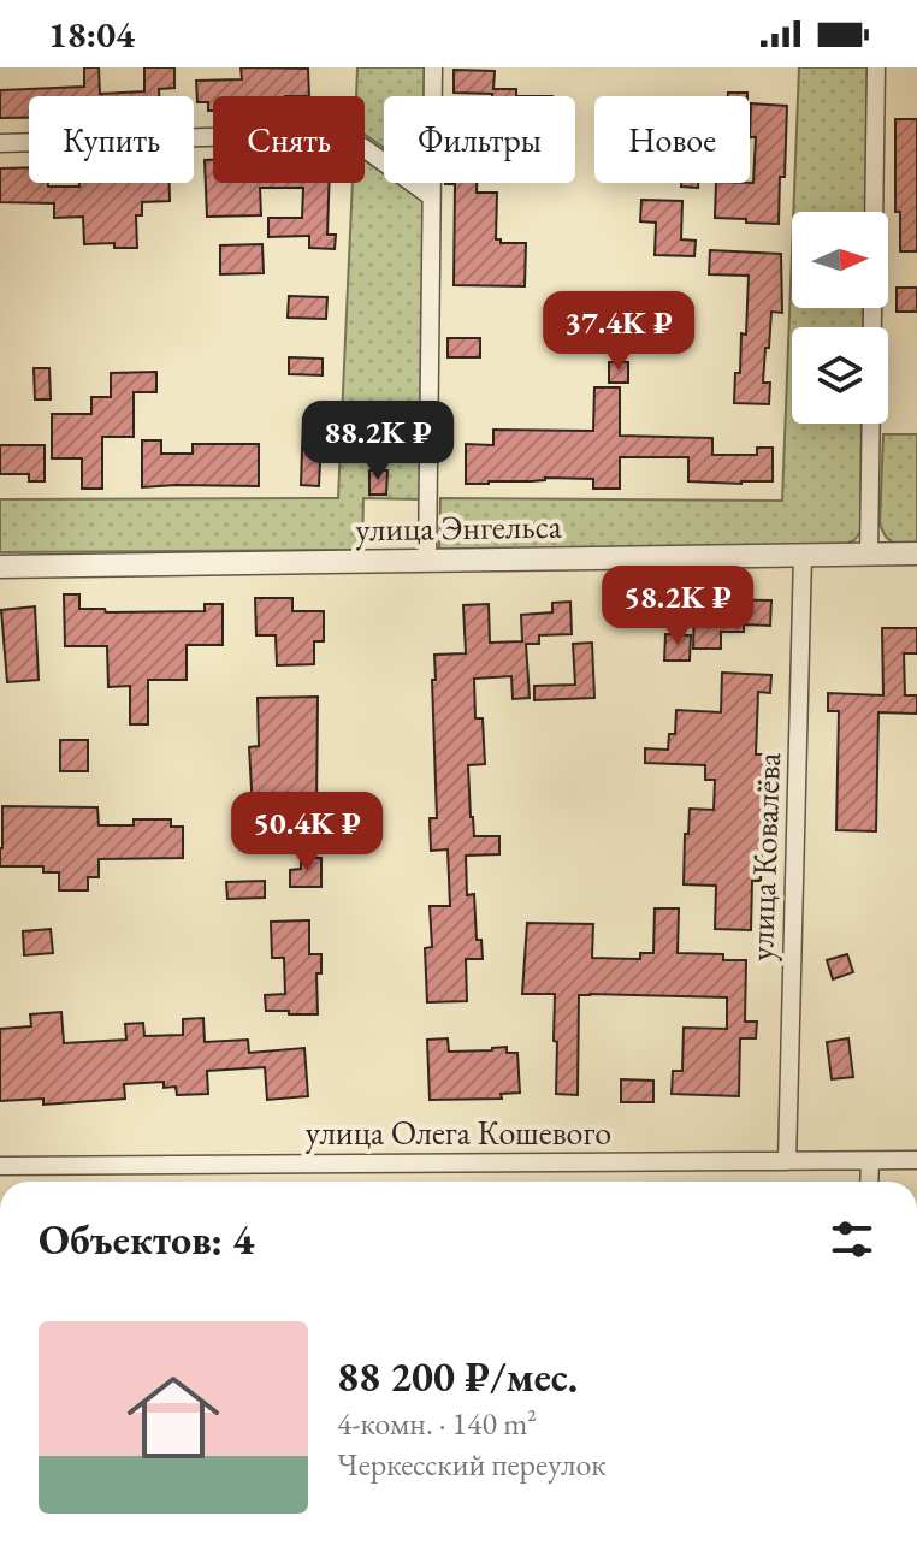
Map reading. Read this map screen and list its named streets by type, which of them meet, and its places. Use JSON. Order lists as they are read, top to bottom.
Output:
{
  "streets": {
    "street": ["улица Энгельса", "улица Ковалёва", "улица Олега Кошевого"]
  },
  "crossings": [
    ["улица Энгельса", "улица Ковалёва"],
    ["улица Ковалёва", "улица Олега Кошевого"]
  ],
  "north": "right",
  "page": {
    "status": "18:04",
    "chip": [
      "Купить",
      "Снять",
      "Фильтры",
      "Новое"
    ],
    "price": [
      "37.4K ₽",
      "88.2K ₽",
      "58.2K ₽",
      "50.4K ₽"
    ],
    "heading": "Объектов: 4",
    "list": [
      {
        "name": "88 200 ₽/мес.",
        "note": "4-комн. · 140 m² · Черкесский переулок"
      }
    ]
  }
}
